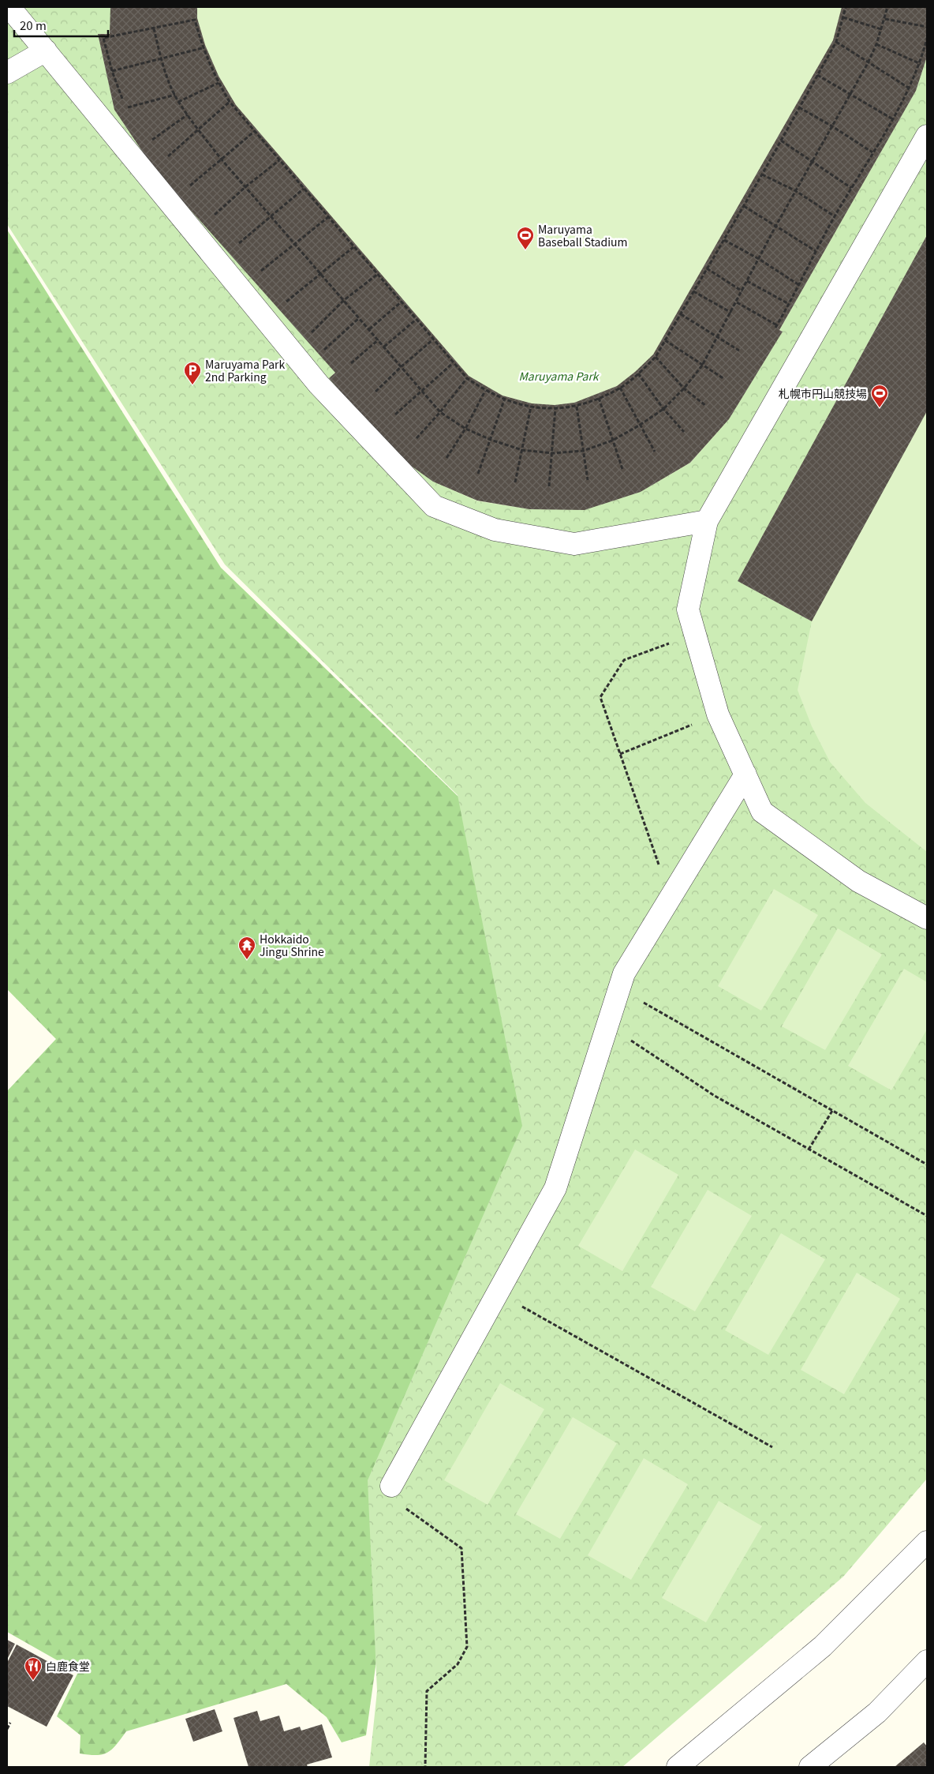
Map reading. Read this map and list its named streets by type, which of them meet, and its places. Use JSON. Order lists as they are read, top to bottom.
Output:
{
  "parks": ["Maruyama Park"],
  "places": {
    "sports": ["Maruyama Baseball Stadium", "札幌市円山競技場"],
    "parking": ["Maruyama Park 2nd Parking"],
    "temple": ["Hokkaido Jingu Shrine"],
    "restaurant": ["白鹿食堂"]
  },
  "scale_bar": "20 m"
}
